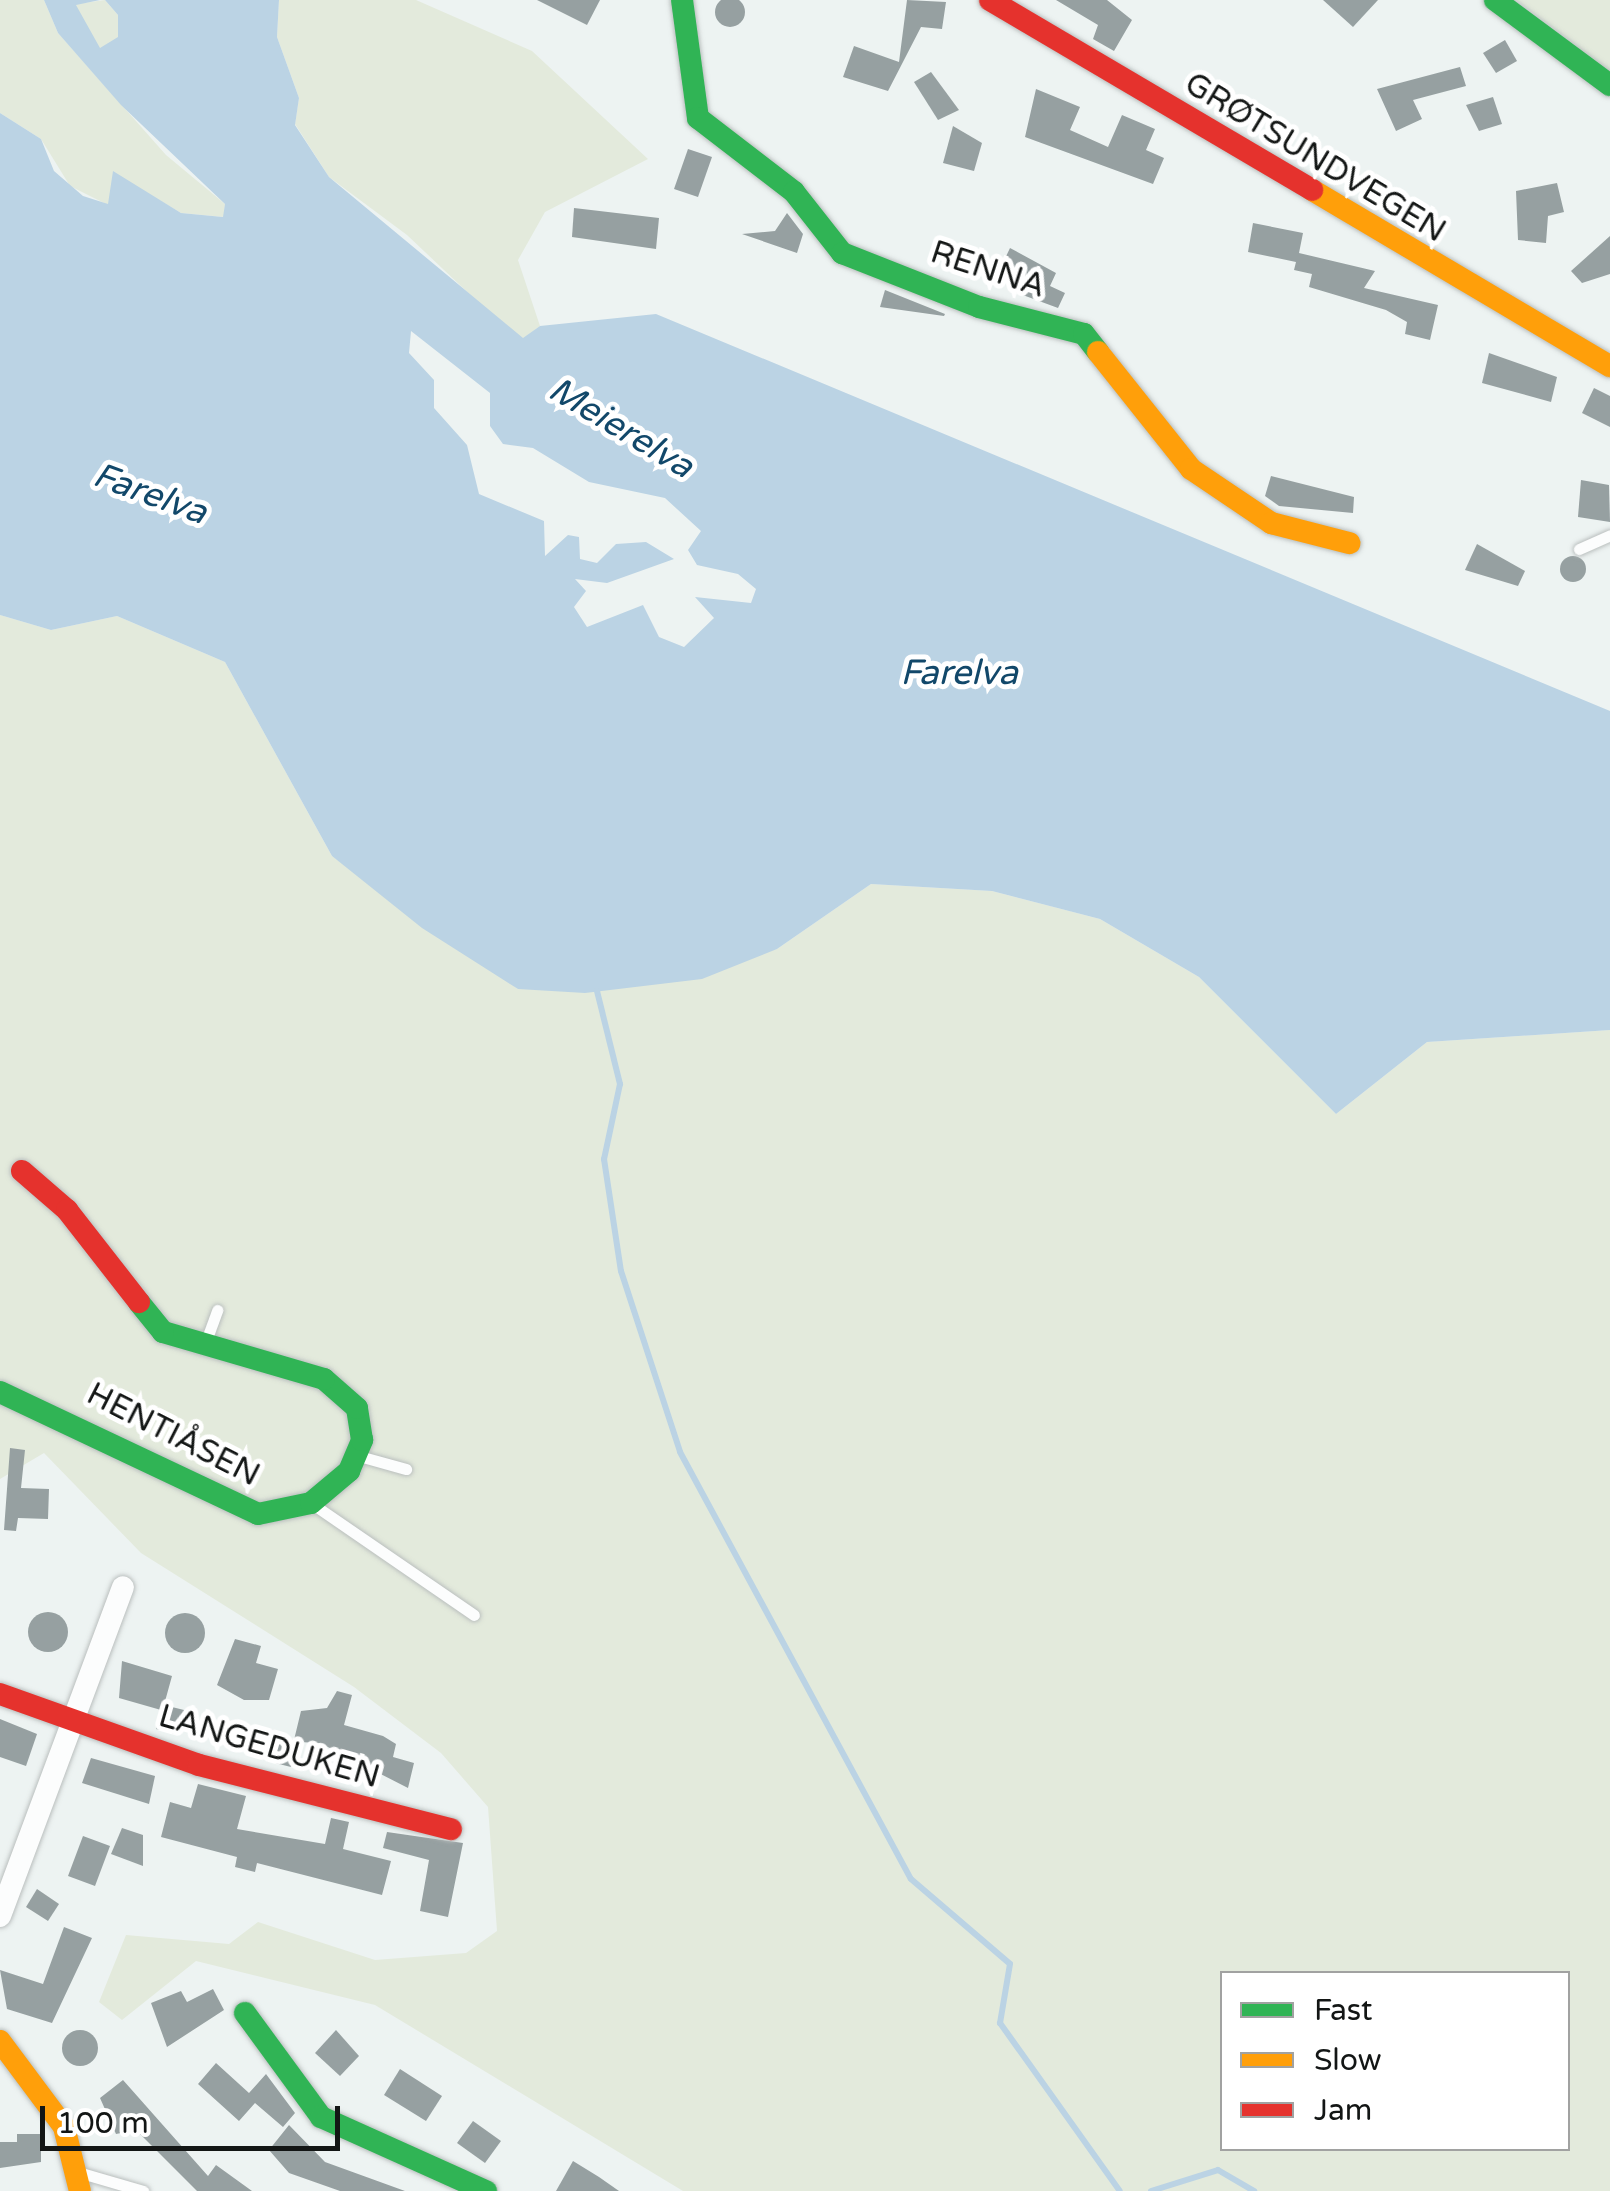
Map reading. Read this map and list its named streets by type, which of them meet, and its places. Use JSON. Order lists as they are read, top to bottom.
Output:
{
  "streets": {
    "street": [
      "GRØTSUNDVEGEN",
      "RENNA",
      "HENTIÅSEN",
      "LANGEDUKEN"
    ]
  },
  "water": ["Meierelva", "Farelva"],
  "legend": ["Fast", "Slow", "Jam"],
  "scale_bar": "100 m"
}
